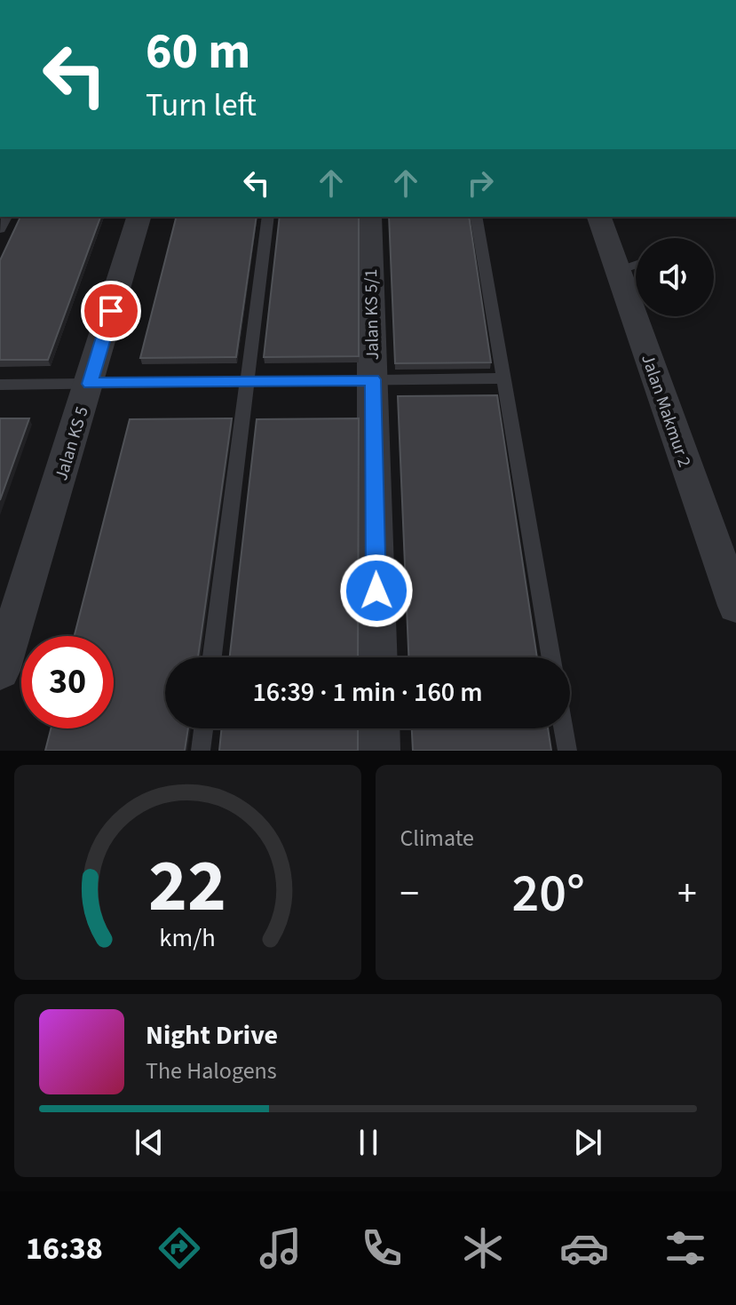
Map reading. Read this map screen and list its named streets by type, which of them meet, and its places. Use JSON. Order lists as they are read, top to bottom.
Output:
{
  "streets": {
    "street": ["Jalan KS 5/1", "Jalan Makmur 2", "Jalan KS 5"]
  },
  "page": {
    "turn": ["60 m", "Turn left"],
    "limit": "30",
    "trip": "16:39 · 1 min · 160 m",
    "tile": "Climate",
    "heat": ["−", "20°", "+"],
    "song": ["Night Drive", "The Halogens"],
    "tabs": "16:38",
    "gauge": ["22", "km/h"]
  }
}
